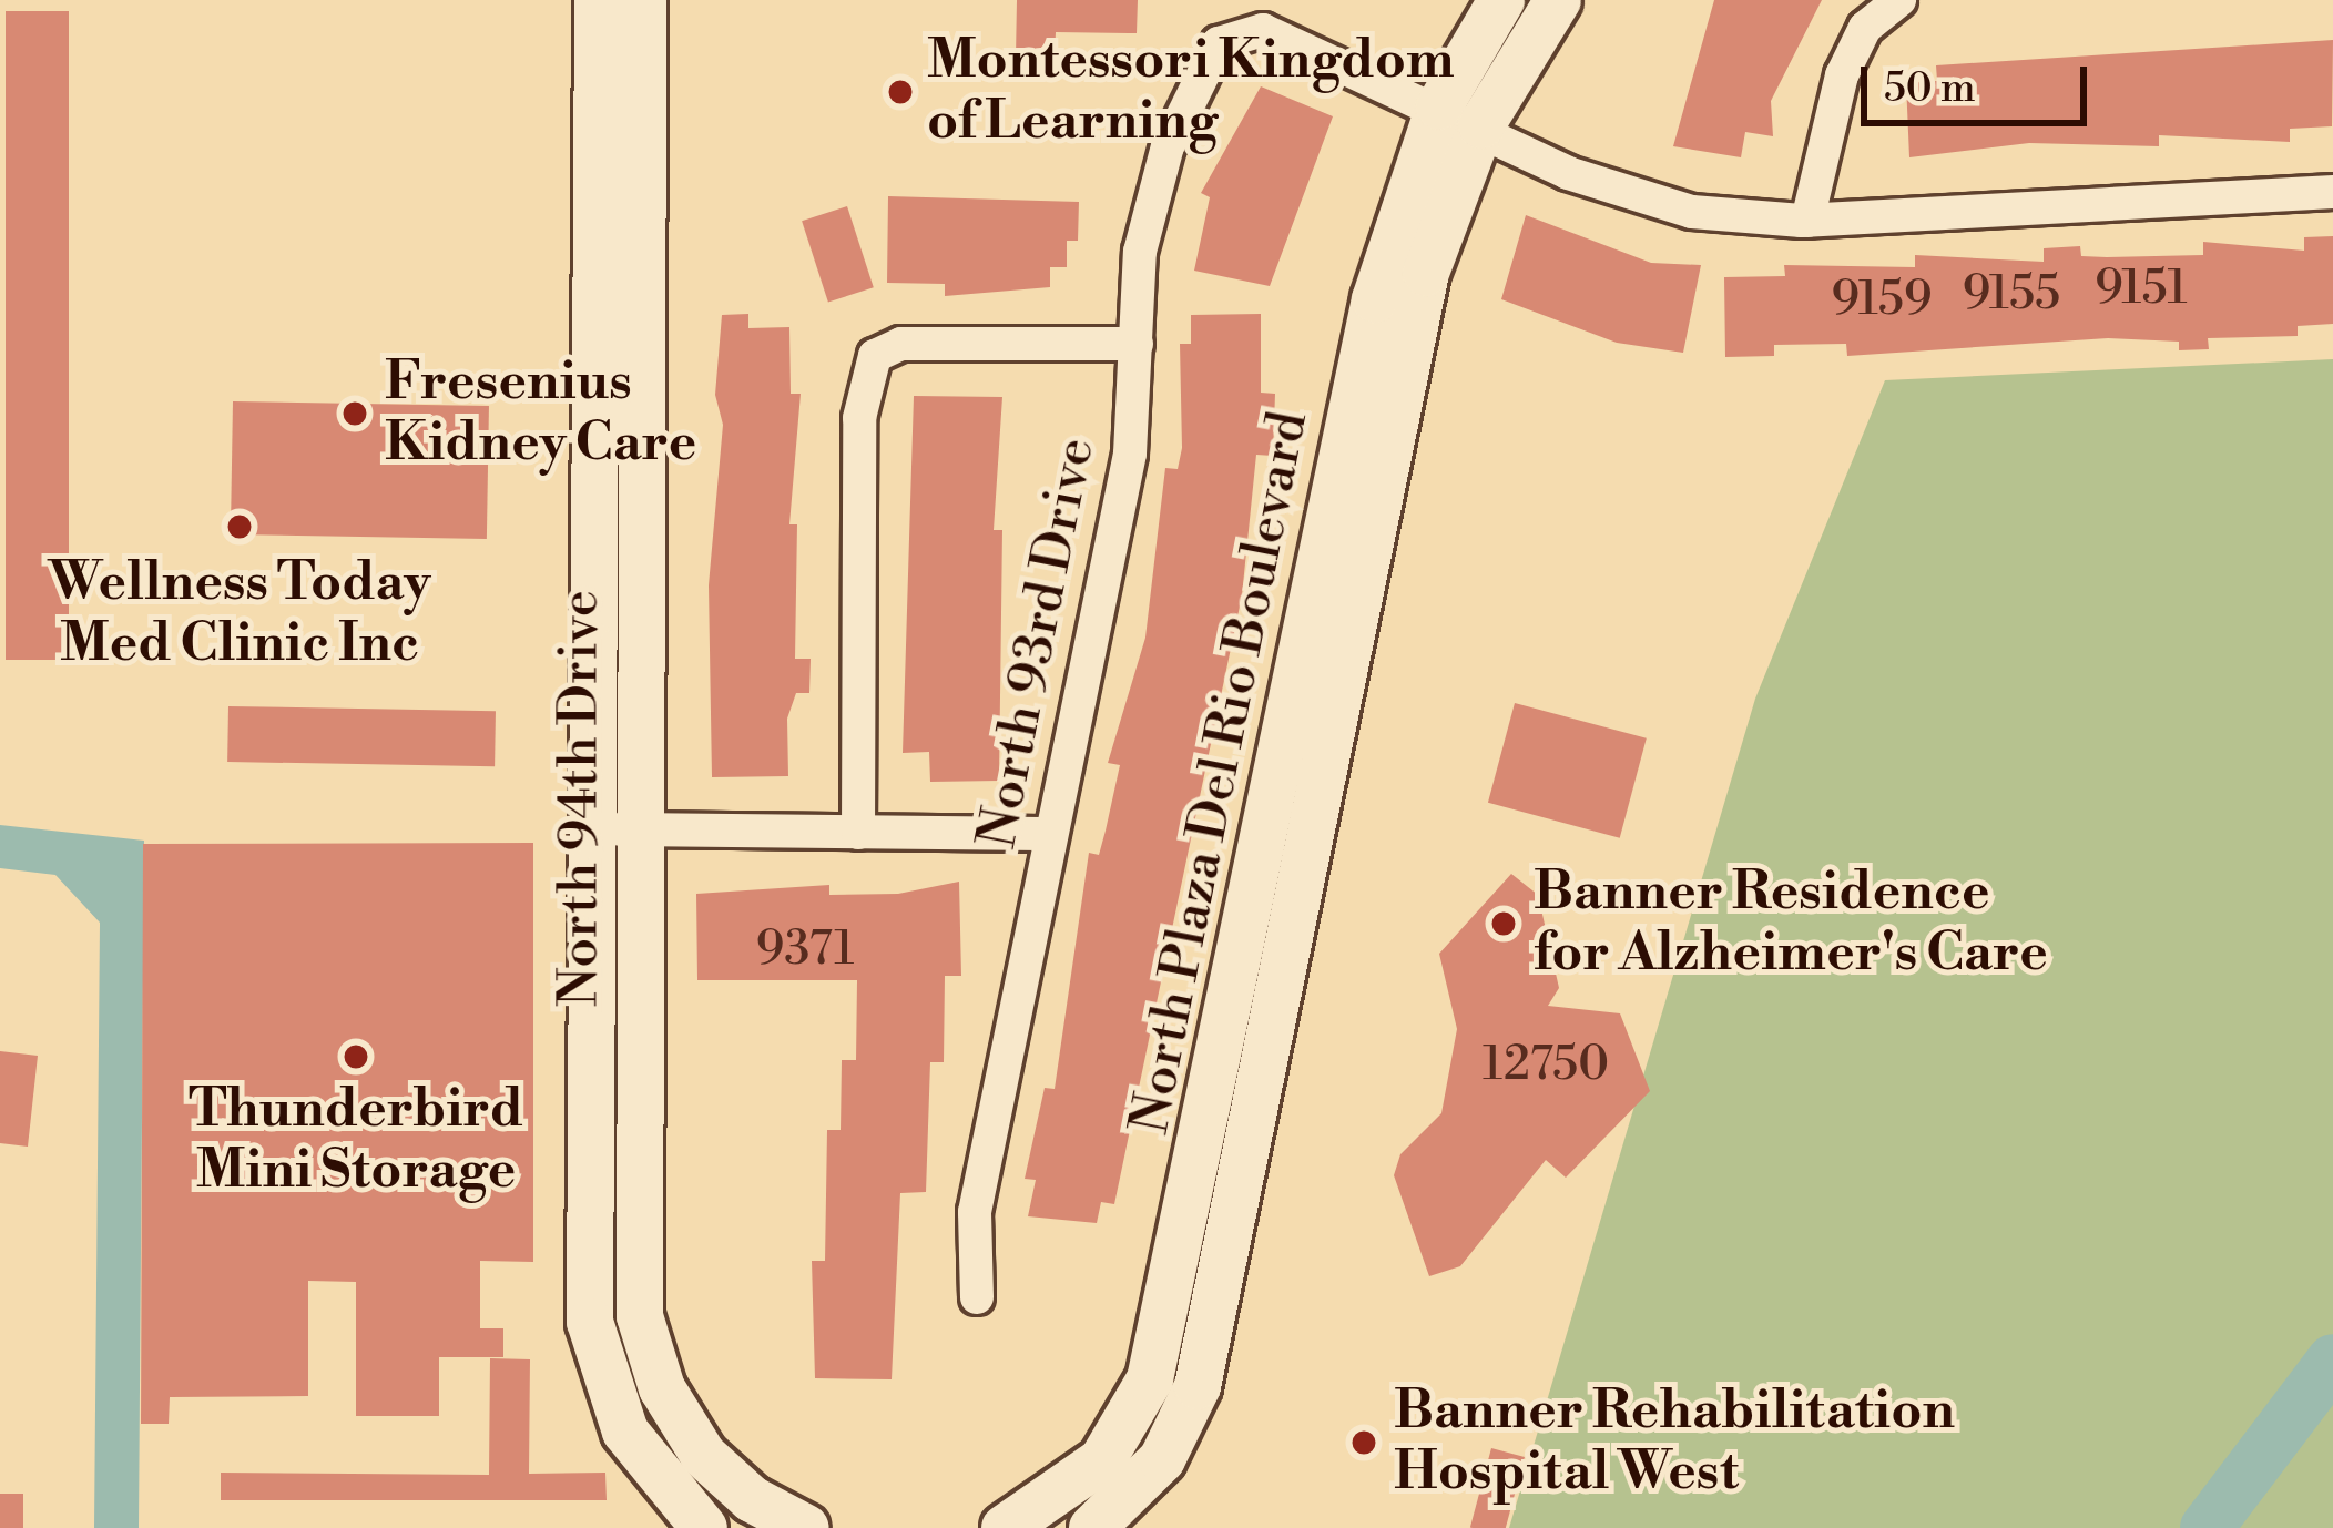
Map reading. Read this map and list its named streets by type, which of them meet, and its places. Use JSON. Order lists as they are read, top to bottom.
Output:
{
  "streets": {
    "street": ["North 93rd Drive", "North Plaza Del Rio Boulevard", "North 94th Drive"]
  },
  "crossings": [
    ["North 93rd Drive", "North Plaza Del Rio Boulevard"]
  ],
  "places": [
    "Montessori Kingdom of Learning",
    "Fresenius Kidney Care",
    "Wellness Today Med Clinic Inc",
    "Banner Residence for Alzheimer's Care",
    "Thunderbird Mini Storage",
    "Banner Rehabilitation Hospital West"
  ],
  "house_numbers": [
    "9151",
    "9155",
    "9159",
    "9371",
    "12750"
  ],
  "scale_bar": "50 m"
}
